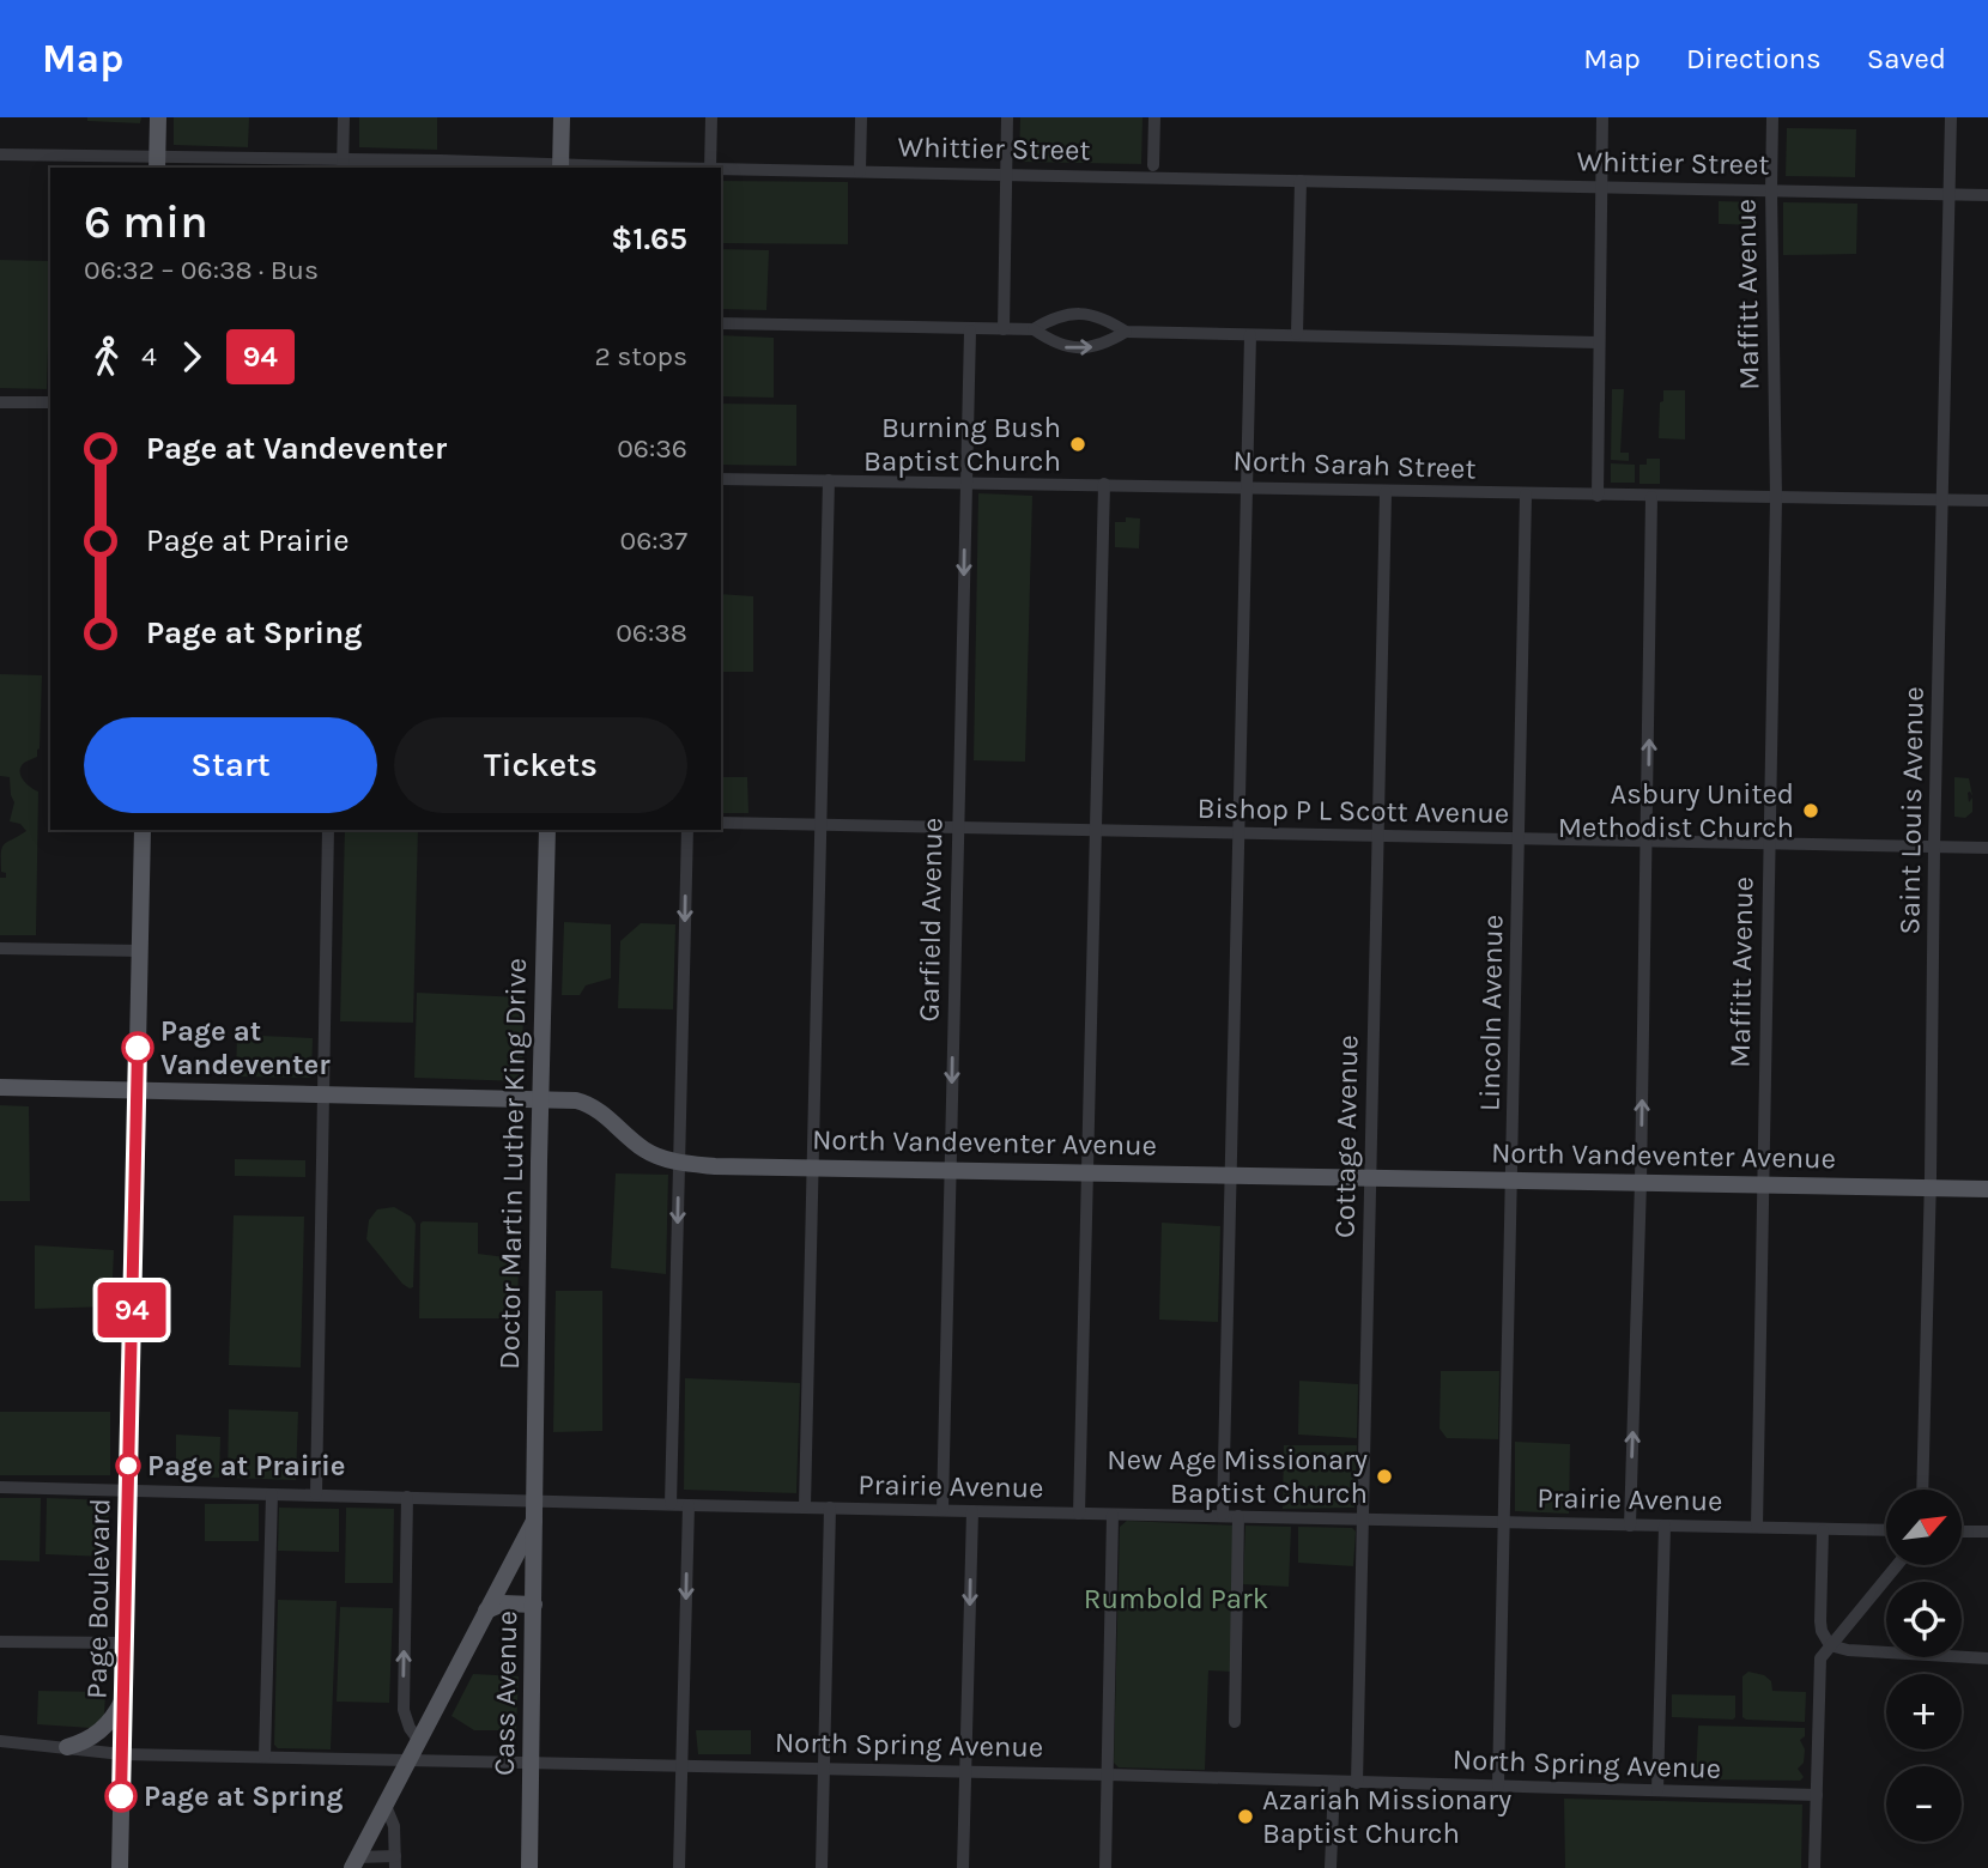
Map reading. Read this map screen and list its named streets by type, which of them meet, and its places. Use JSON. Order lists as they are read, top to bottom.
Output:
{
  "streets": {
    "main road": [
      "North Vandeventer Avenue",
      "Doctor Martin Luther King Drive",
      "Page Boulevard",
      "Cass Avenue"
    ],
    "street": [
      "Whittier Street",
      "Maffitt Avenue",
      "North Sarah Street",
      "Bishop P L Scott Avenue",
      "Saint Louis Avenue",
      "Garfield Avenue",
      "Lincoln Avenue",
      "Cottage Avenue",
      "Prairie Avenue",
      "North Spring Avenue"
    ]
  },
  "crossings": [
    ["Whittier Street", "Maffitt Avenue"],
    ["Whittier Street", "Saint Louis Avenue"],
    ["Maffitt Avenue", "North Sarah Street"],
    ["Maffitt Avenue", "Bishop P L Scott Avenue"],
    ["Maffitt Avenue", "North Vandeventer Avenue"],
    ["Maffitt Avenue", "Prairie Avenue"],
    ["North Sarah Street", "Saint Louis Avenue"],
    ["North Sarah Street", "Garfield Avenue"],
    ["North Sarah Street", "Lincoln Avenue"],
    ["North Sarah Street", "Cottage Avenue"],
    ["Bishop P L Scott Avenue", "Saint Louis Avenue"],
    ["Bishop P L Scott Avenue", "Garfield Avenue"],
    ["Bishop P L Scott Avenue", "Lincoln Avenue"],
    ["Bishop P L Scott Avenue", "Cottage Avenue"],
    ["Saint Louis Avenue", "North Vandeventer Avenue"],
    ["Garfield Avenue", "North Vandeventer Avenue"],
    ["Garfield Avenue", "Prairie Avenue"],
    ["Lincoln Avenue", "North Vandeventer Avenue"],
    ["Lincoln Avenue", "Prairie Avenue"],
    ["Lincoln Avenue", "North Spring Avenue"],
    ["Cottage Avenue", "North Vandeventer Avenue"],
    ["Cottage Avenue", "Prairie Avenue"],
    ["Cottage Avenue", "North Spring Avenue"],
    ["North Vandeventer Avenue", "Doctor Martin Luther King Drive"],
    ["North Vandeventer Avenue", "Page Boulevard"],
    ["Doctor Martin Luther King Drive", "Prairie Avenue"],
    ["Doctor Martin Luther King Drive", "Cass Avenue"],
    ["Prairie Avenue", "Page Boulevard"],
    ["Page Boulevard", "North Spring Avenue"],
    ["Cass Avenue", "North Spring Avenue"]
  ],
  "one_way": ["Garfield Avenue"],
  "parks": ["Rumbold Park"],
  "places": [
    "Burning Bush Baptist Church",
    "Asbury United Methodist Church",
    "Page at Vandeventer",
    "Page at Prairie",
    "New Age Missionary Baptist Church",
    "Page at Spring",
    "Azariah Missionary Baptist Church"
  ],
  "lines": ["bus line 94"],
  "north": "top right",
  "page": {
    "header": "Map",
    "nav": ["Map", "Directions", "Saved"],
    "on_map": "94",
    "heading": ["6 min", "06:32 – 06:38 · Bus", "$1.65"],
    "legs": ["4", "94", "2 stops"],
    "list": [
      {
        "name": "Page at Vandeventer",
        "value": "06:36"
      },
      {
        "name": "Page at Prairie",
        "value": "06:37"
      },
      {
        "name": "Page at Spring",
        "value": "06:38"
      }
    ],
    "buttons": ["Start", "Tickets"],
    "map_buttons": ["+", "−"]
  }
}
